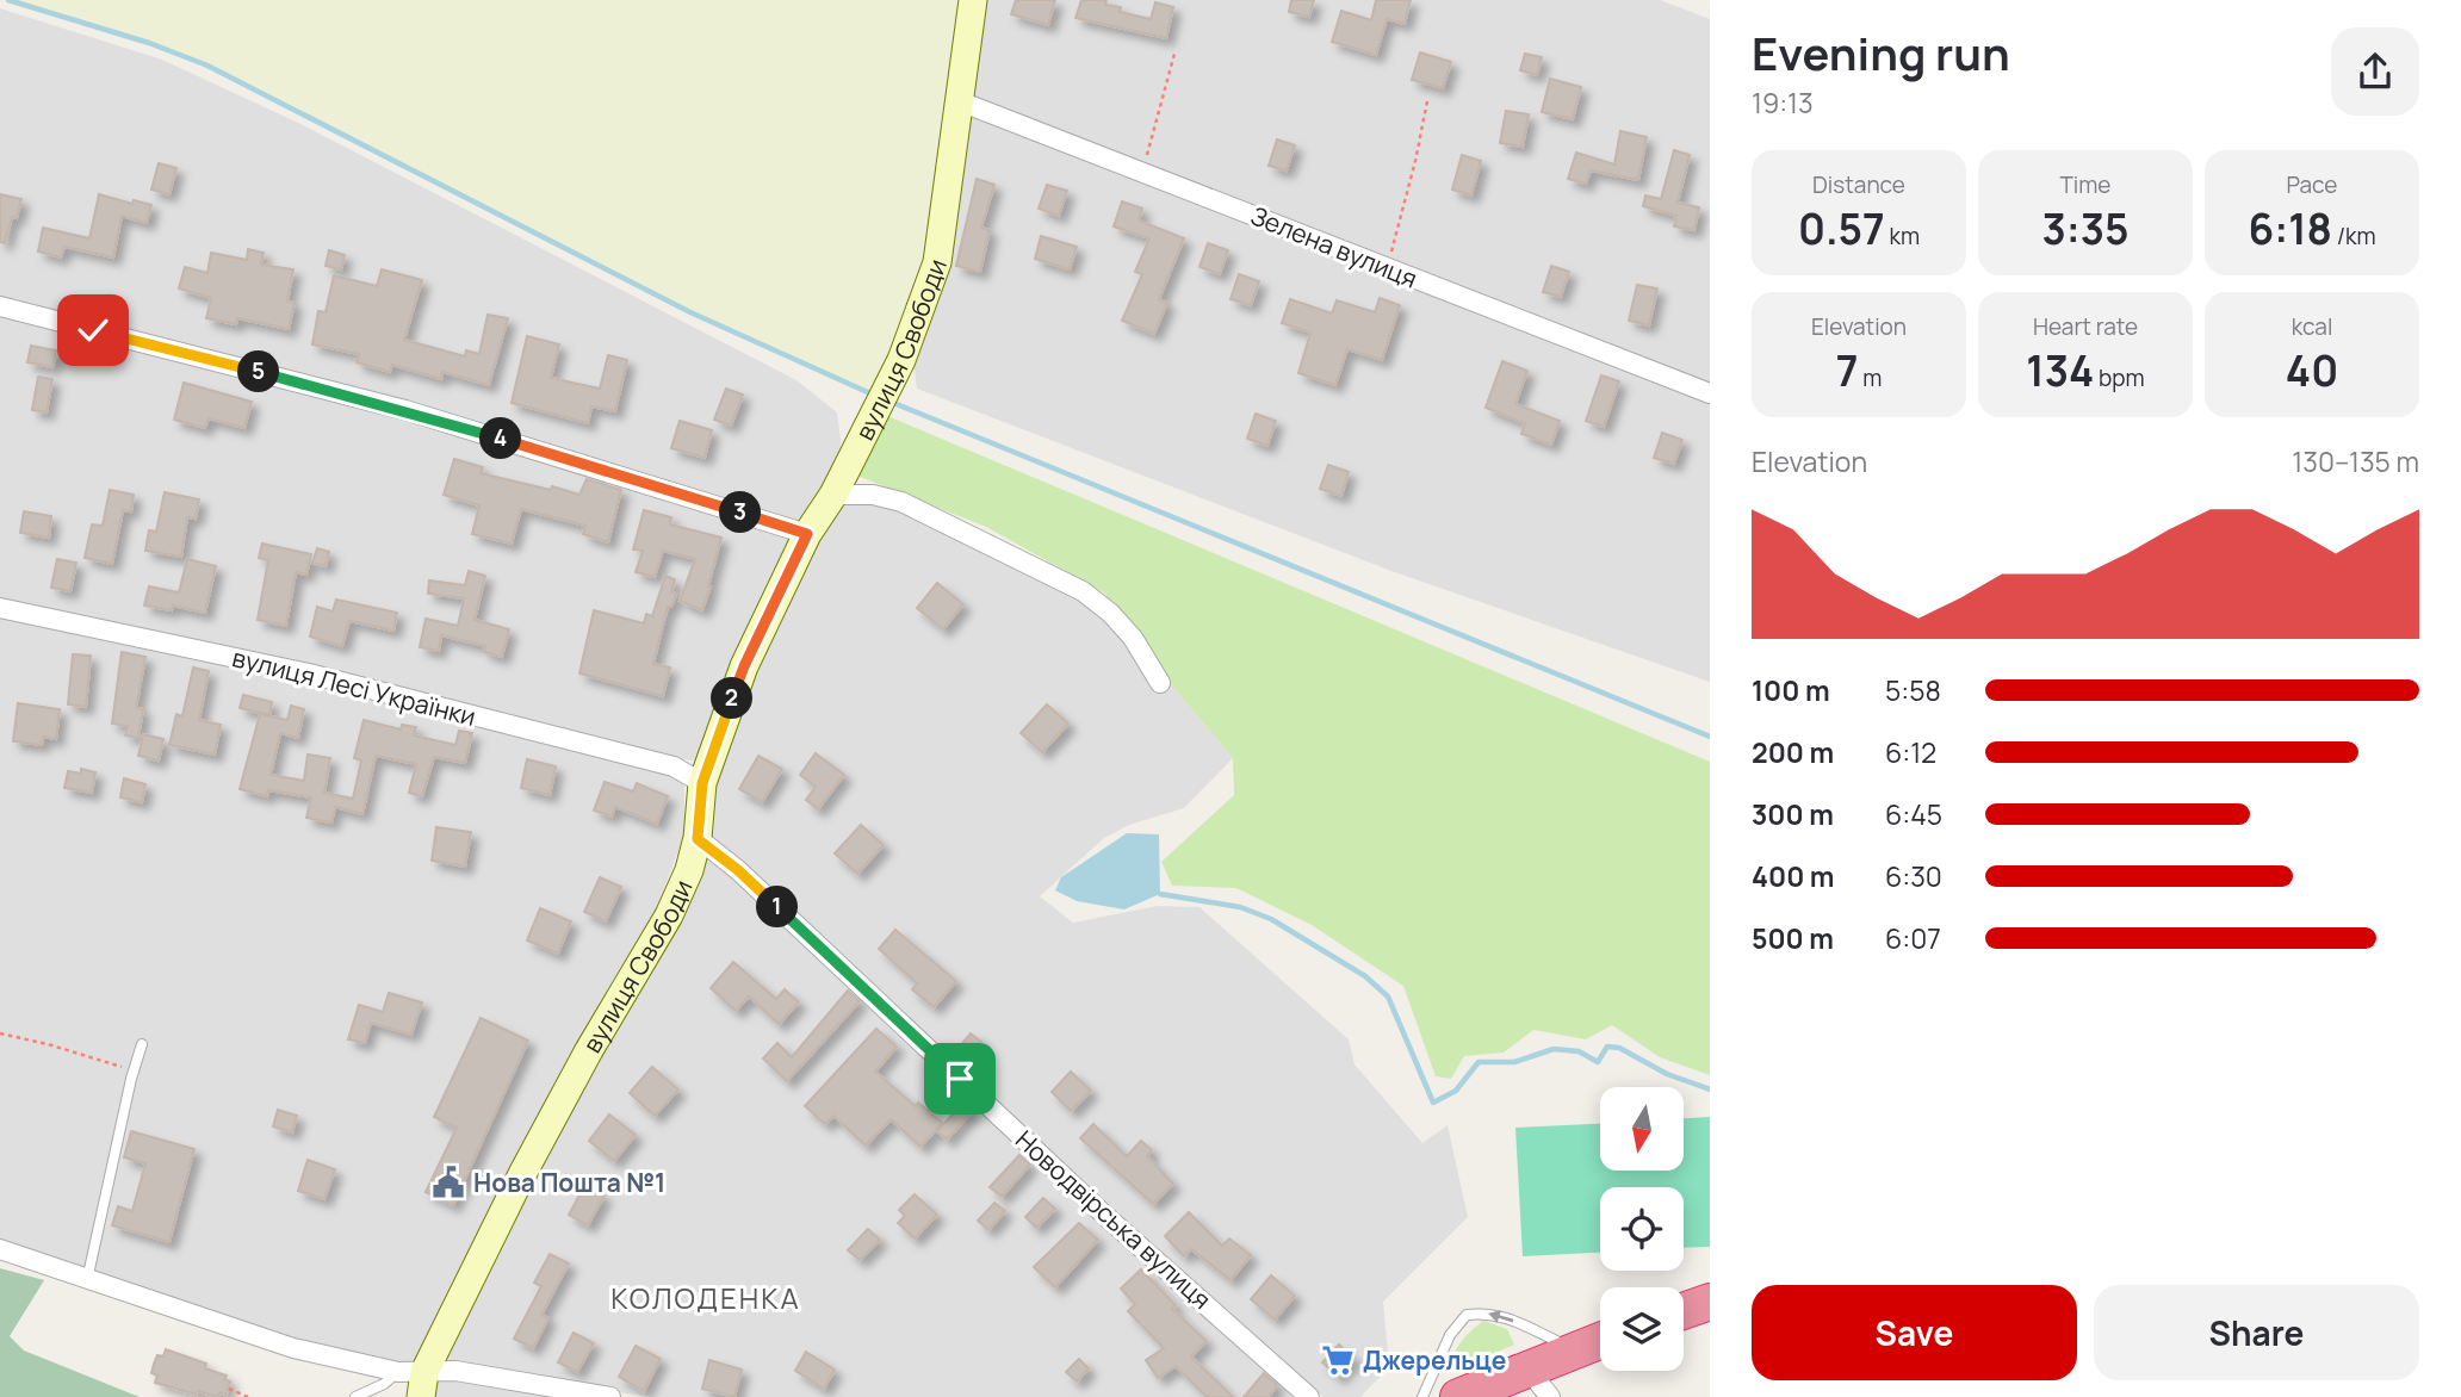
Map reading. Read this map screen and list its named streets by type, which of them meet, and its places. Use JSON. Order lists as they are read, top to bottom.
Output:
{
  "streets": {
    "main road": ["вулиця Свободи"],
    "street": ["Зелена вулиця", "вулиця Лесі Українки", "Новодвірська вулиця"]
  },
  "crossings": [
    ["Зелена вулиця", "вулиця Свободи"],
    ["вулиця Свободи", "вулиця Лесі Українки"],
    ["вулиця Свободи", "Новодвірська вулиця"]
  ],
  "districts": ["КОЛОДЕНКА"],
  "places": {
    "public building": ["Нова Пошта №1"],
    "supermarket": ["Джерельце"]
  },
  "north": "bottom",
  "page": {
    "heading": ["Evening run", "19:13"],
    "stats": [
      ["Distance", "0.57 km"],
      ["Time", "3:35"],
      ["Pace", "6:18 /km"],
      ["Elevation", "7 m"],
      ["Heart rate", "134 bpm"],
      ["kcal", "40"]
    ],
    "pins": [
      "5",
      "4",
      "3",
      "2",
      "1"
    ],
    "chart": ["Elevation", "130–135 m"],
    "list": [
      {
        "name": "100 m",
        "note": "5:58"
      },
      {
        "name": "200 m",
        "note": "6:12"
      },
      {
        "name": "300 m",
        "note": "6:45"
      },
      {
        "name": "400 m",
        "note": "6:30"
      },
      {
        "name": "500 m",
        "note": "6:07"
      }
    ],
    "buttons": ["Save", "Share"]
  }
}
